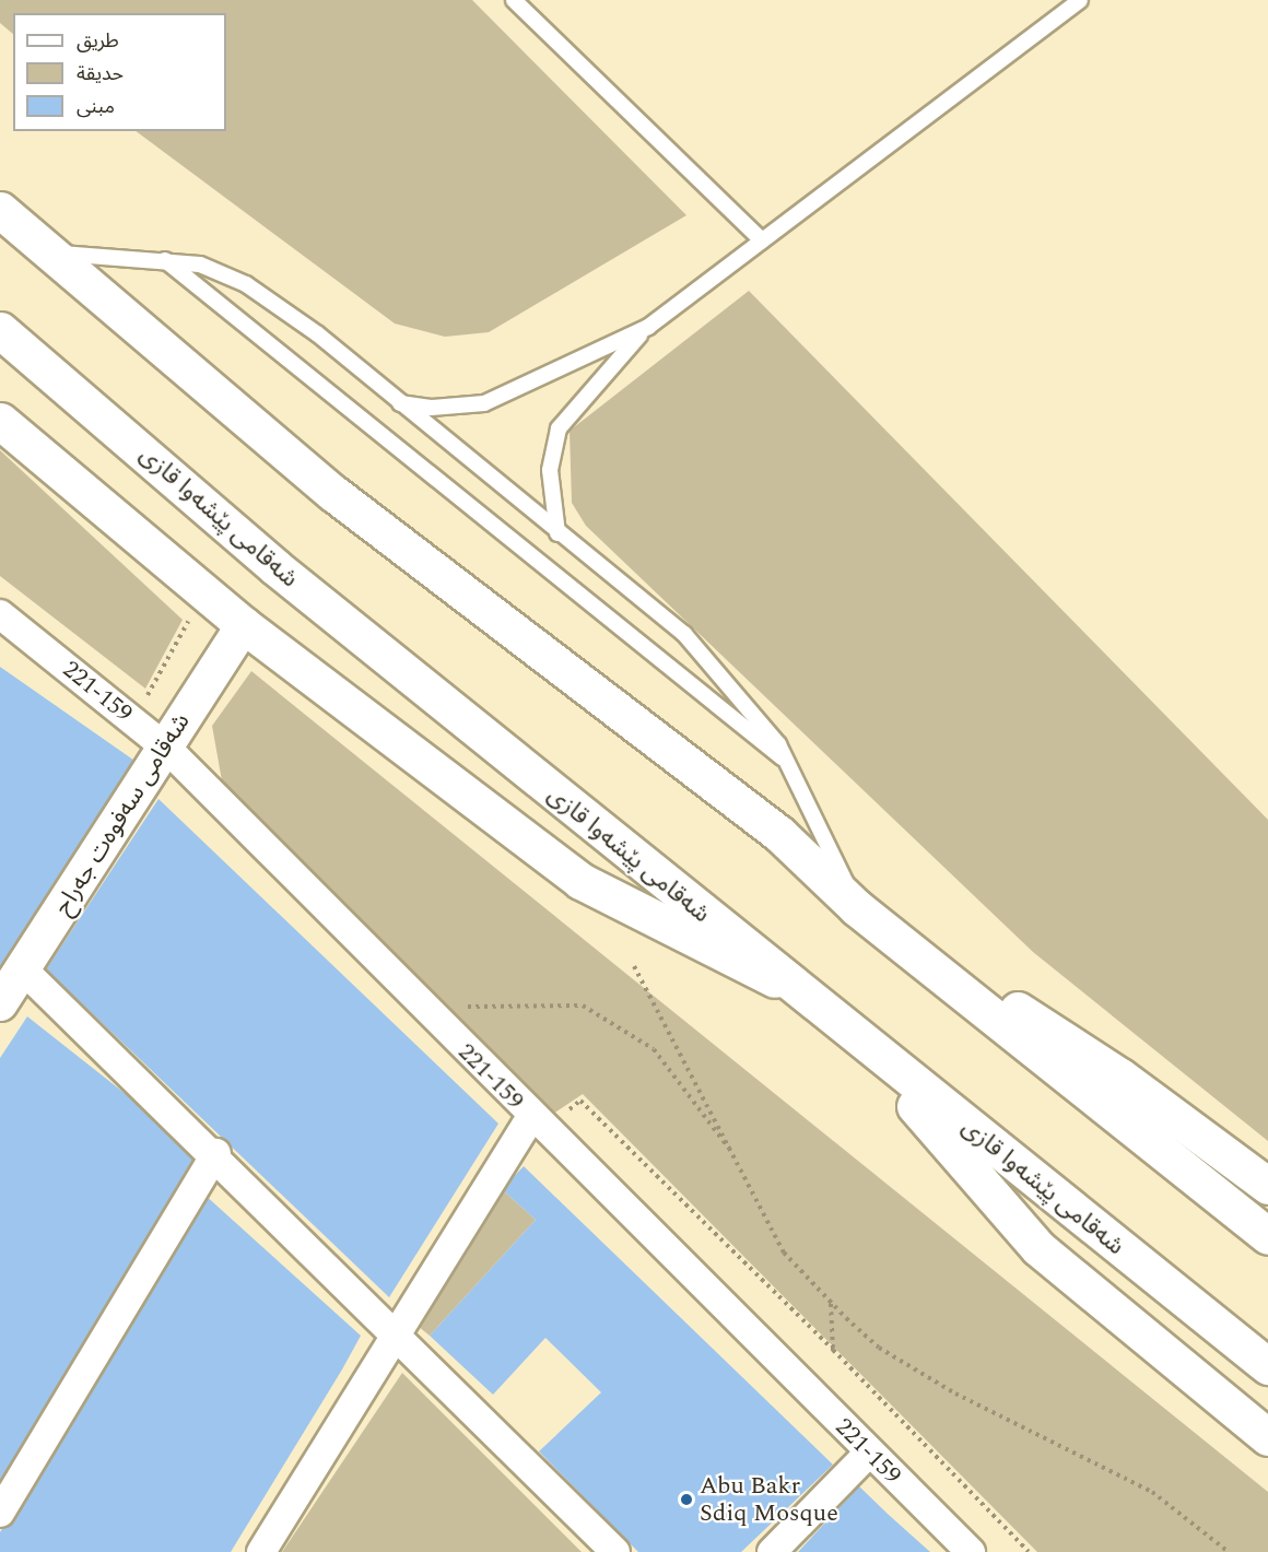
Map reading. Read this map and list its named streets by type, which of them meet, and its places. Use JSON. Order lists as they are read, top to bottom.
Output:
{
  "streets": {
    "main road": ["شەقامی پێشەوا قازی"],
    "street": ["221-159", "شەقامی سەفوەت جەراح"]
  },
  "crossings": [
    ["221-159", "شەقامی سەفوەت جەراح"]
  ],
  "places": ["Abu Bakr Sdiq Mosque"],
  "legend": ["طريق", "حديقة", "مبنى"]
}
